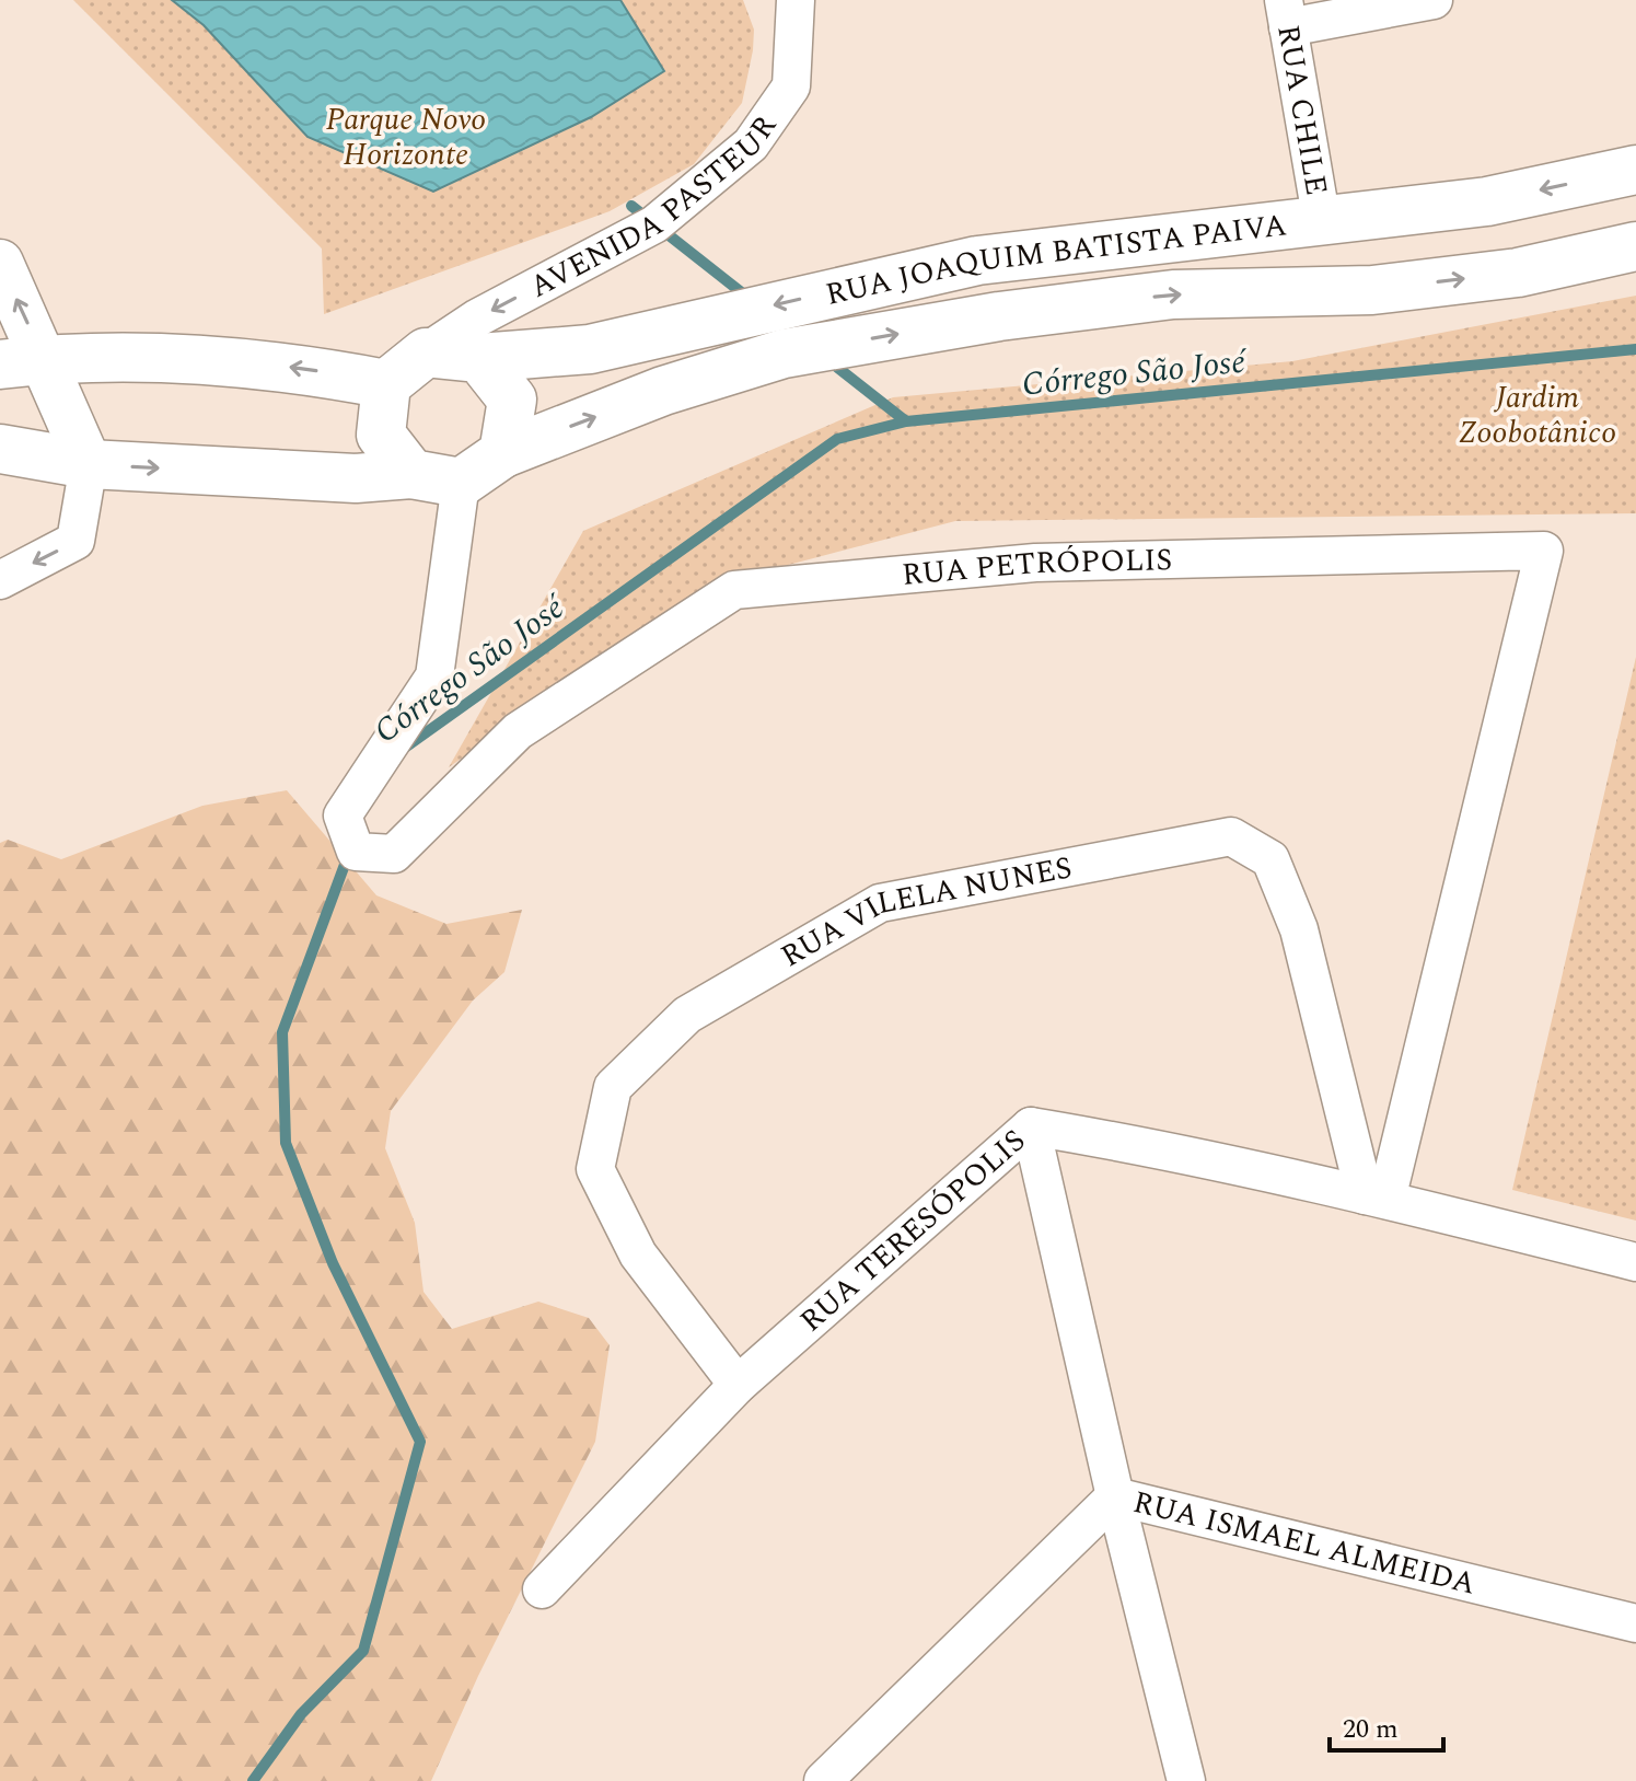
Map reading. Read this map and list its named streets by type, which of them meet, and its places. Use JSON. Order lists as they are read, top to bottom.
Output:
{
  "streets": {
    "main road": ["RUA JOAQUIM BATISTA PAIVA"],
    "street": [
      "RUA CHILE",
      "AVENIDA PASTEUR",
      "RUA PETRÓPOLIS",
      "RUA VILELA NUNES",
      "RUA TERESÓPOLIS",
      "RUA ISMAEL ALMEIDA"
    ]
  },
  "crossings": [
    ["RUA CHILE", "RUA JOAQUIM BATISTA PAIVA"],
    ["AVENIDA PASTEUR", "RUA JOAQUIM BATISTA PAIVA"],
    ["AVENIDA PASTEUR", "RUA PETRÓPOLIS"],
    ["RUA JOAQUIM BATISTA PAIVA", "RUA PETRÓPOLIS"],
    ["RUA PETRÓPOLIS", "RUA VILELA NUNES"],
    ["RUA PETRÓPOLIS", "RUA TERESÓPOLIS"],
    ["RUA VILELA NUNES", "RUA TERESÓPOLIS"]
  ],
  "one_way": ["AVENIDA PASTEUR"],
  "water": ["Córrego São José"],
  "parks": ["Parque Novo Horizonte", "Jardim Zoobotânico"],
  "scale_bar": "20 m"
}
